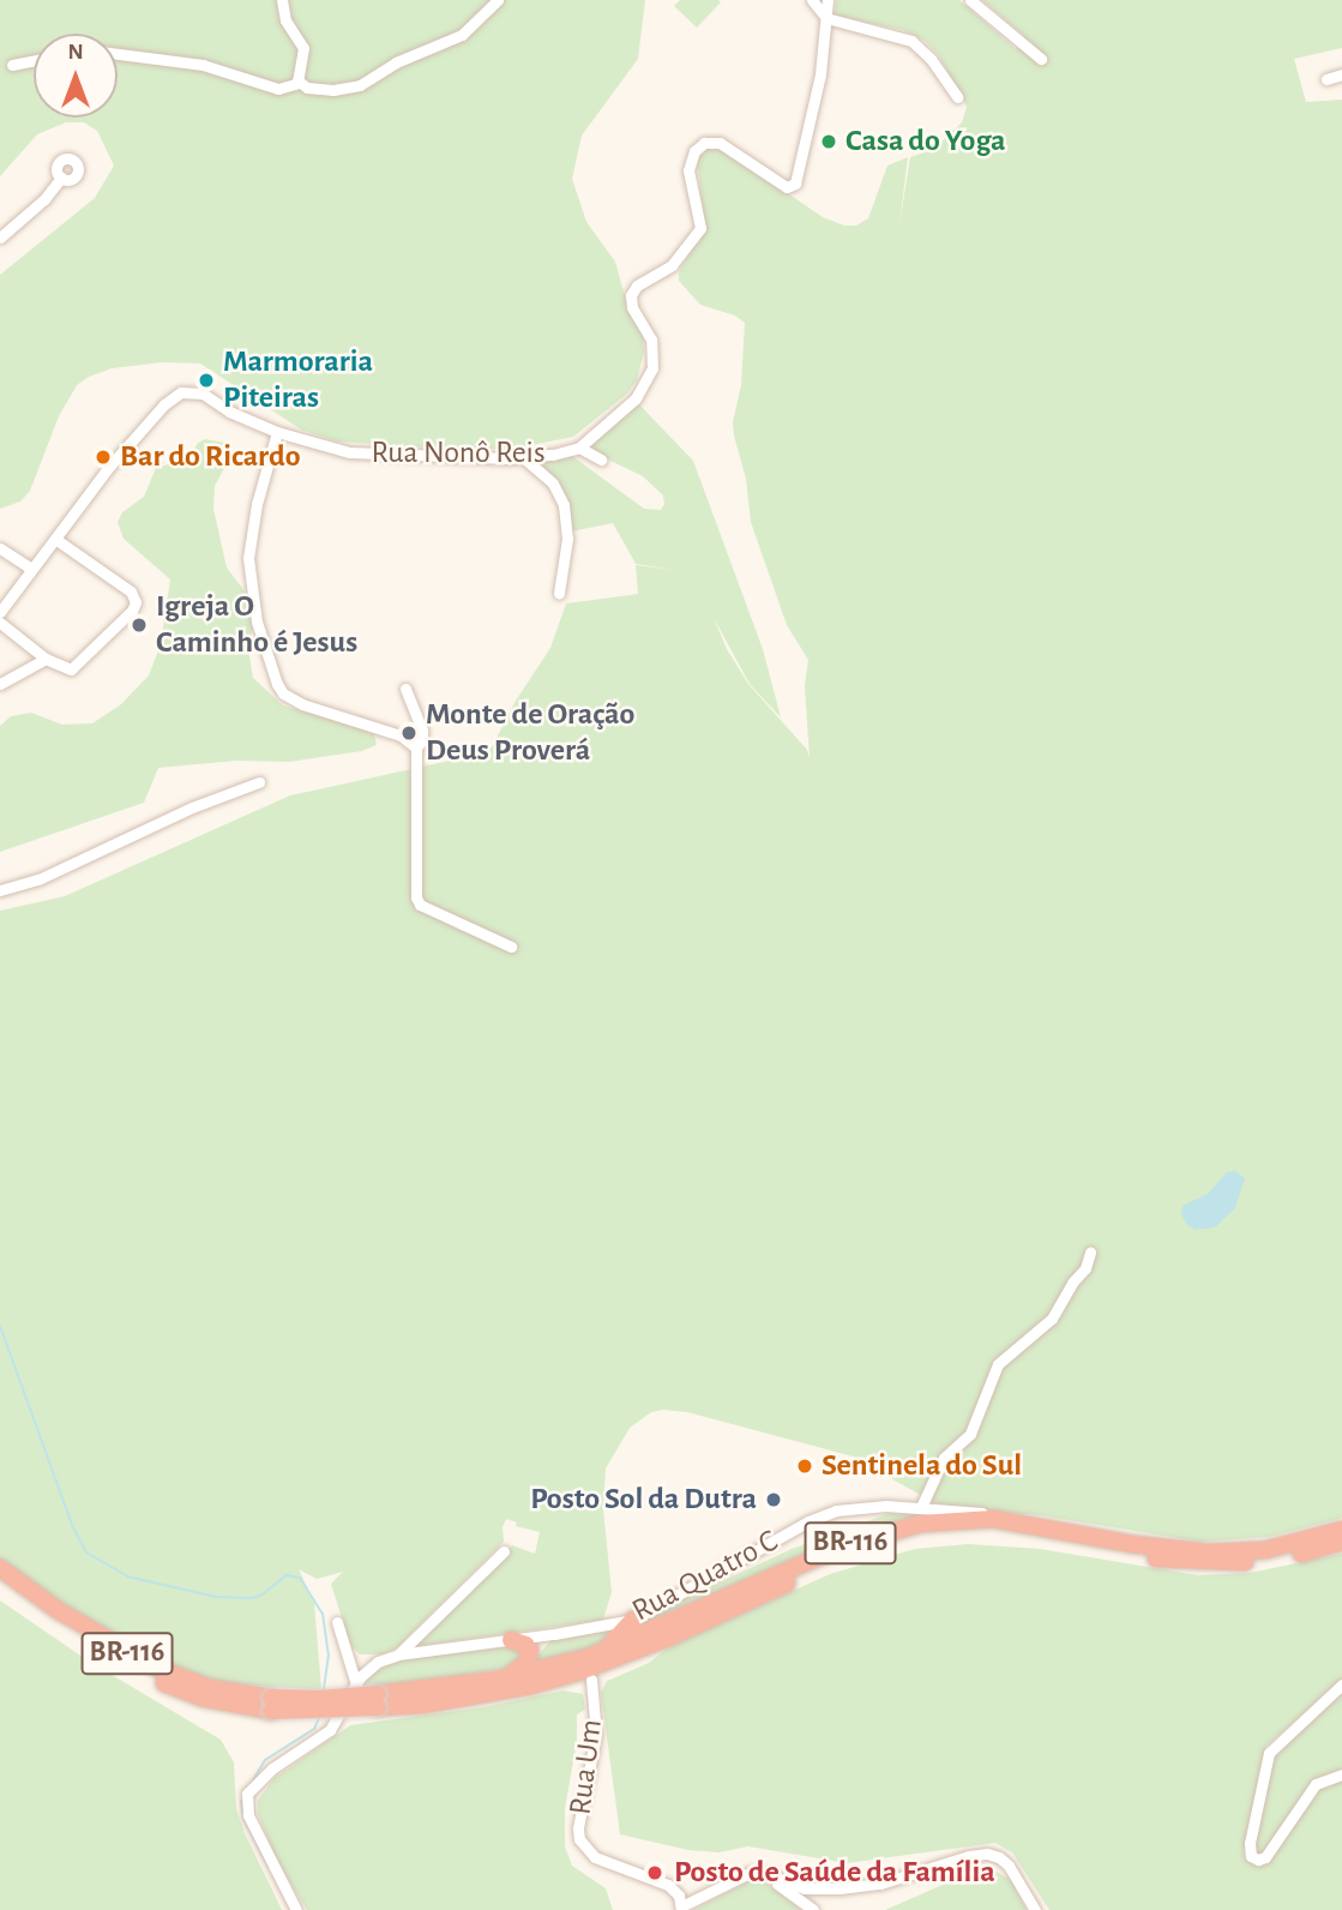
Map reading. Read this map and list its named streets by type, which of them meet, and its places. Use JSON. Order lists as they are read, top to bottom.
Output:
{
  "streets": {
    "highway": ["BR-116"],
    "street": ["Rua Nonô Reis", "Rua Quatro C", "Rua Um"]
  },
  "crossings": [
    ["BR-116", "Rua Quatro C"]
  ],
  "places": [
    "Casa do Yoga",
    "Marmoraria Piteiras",
    "Bar do Ricardo",
    "Igreja O Caminho é Jesus",
    "Monte de Oração Deus Proverá",
    "Sentinela do Sul",
    "Posto Sol da Dutra",
    "Posto de Saúde da Família"
  ],
  "north": "top"
}
